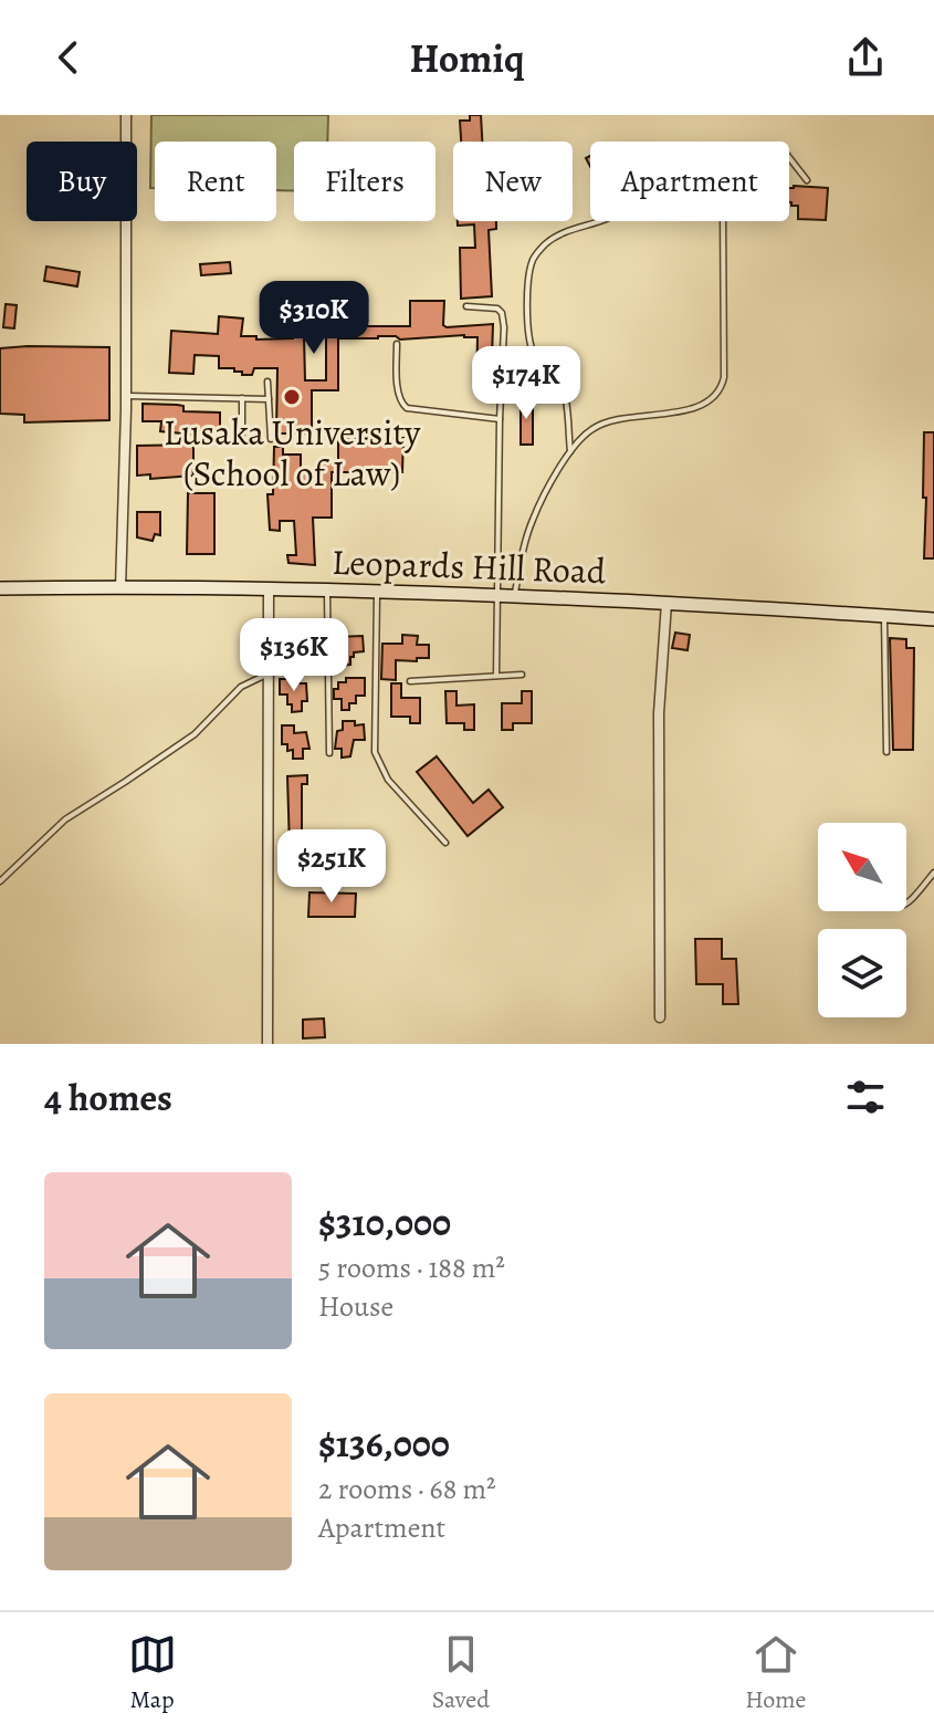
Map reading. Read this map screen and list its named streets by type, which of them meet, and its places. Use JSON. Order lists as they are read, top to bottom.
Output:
{
  "streets": {
    "main road": ["Leopards Hill Road"]
  },
  "places": ["Lusaka University (School of Law)"],
  "north": "top left",
  "page": {
    "header": "Homiq",
    "chip": [
      "Buy",
      "Rent",
      "Filters",
      "New",
      "Apartment"
    ],
    "price": [
      "$310K",
      "$174K",
      "$136K",
      "$251K"
    ],
    "heading": "4 homes",
    "list": [
      {
        "name": "$310,000",
        "note": "5 rooms · 188 m² · House"
      },
      {
        "name": "$136,000",
        "note": "2 rooms · 68 m² · Apartment"
      }
    ],
    "tabs": ["Map", "Saved", "Home"]
  }
}
